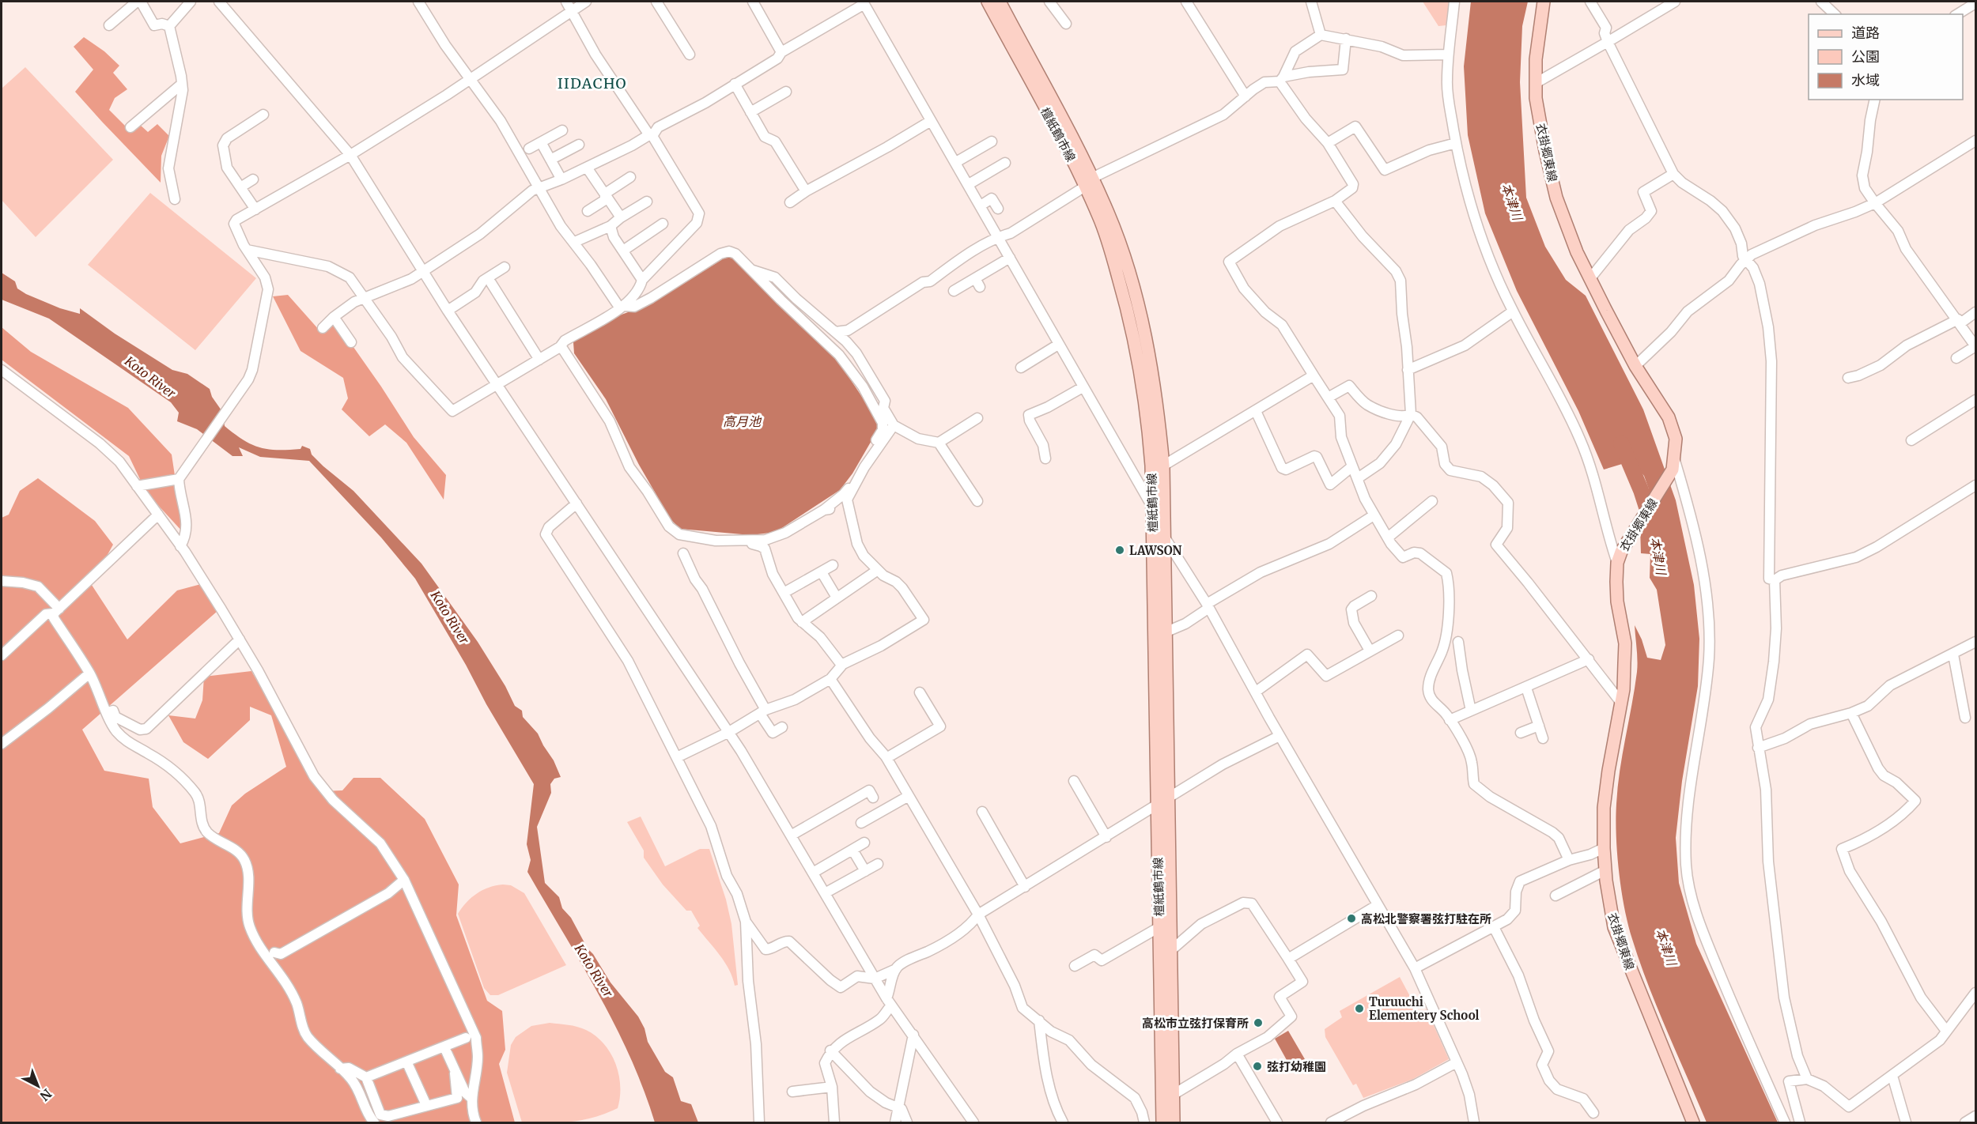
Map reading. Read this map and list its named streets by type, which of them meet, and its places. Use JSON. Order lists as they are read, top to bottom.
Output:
{
  "streets": {
    "main road": ["檀紙鶴市線", "衣掛郷東線"]
  },
  "districts": ["IIDACHO"],
  "water": ["本津川", "Koto River", "高月池"],
  "places": [
    "LAWSON",
    "高松北警察署弦打駐在所",
    "Turuuchi Elementery School",
    "高松市立弦打保育所",
    "弦打幼稚園"
  ],
  "legend": ["道路", "公園", "水域"],
  "north": "bottom right"
}
